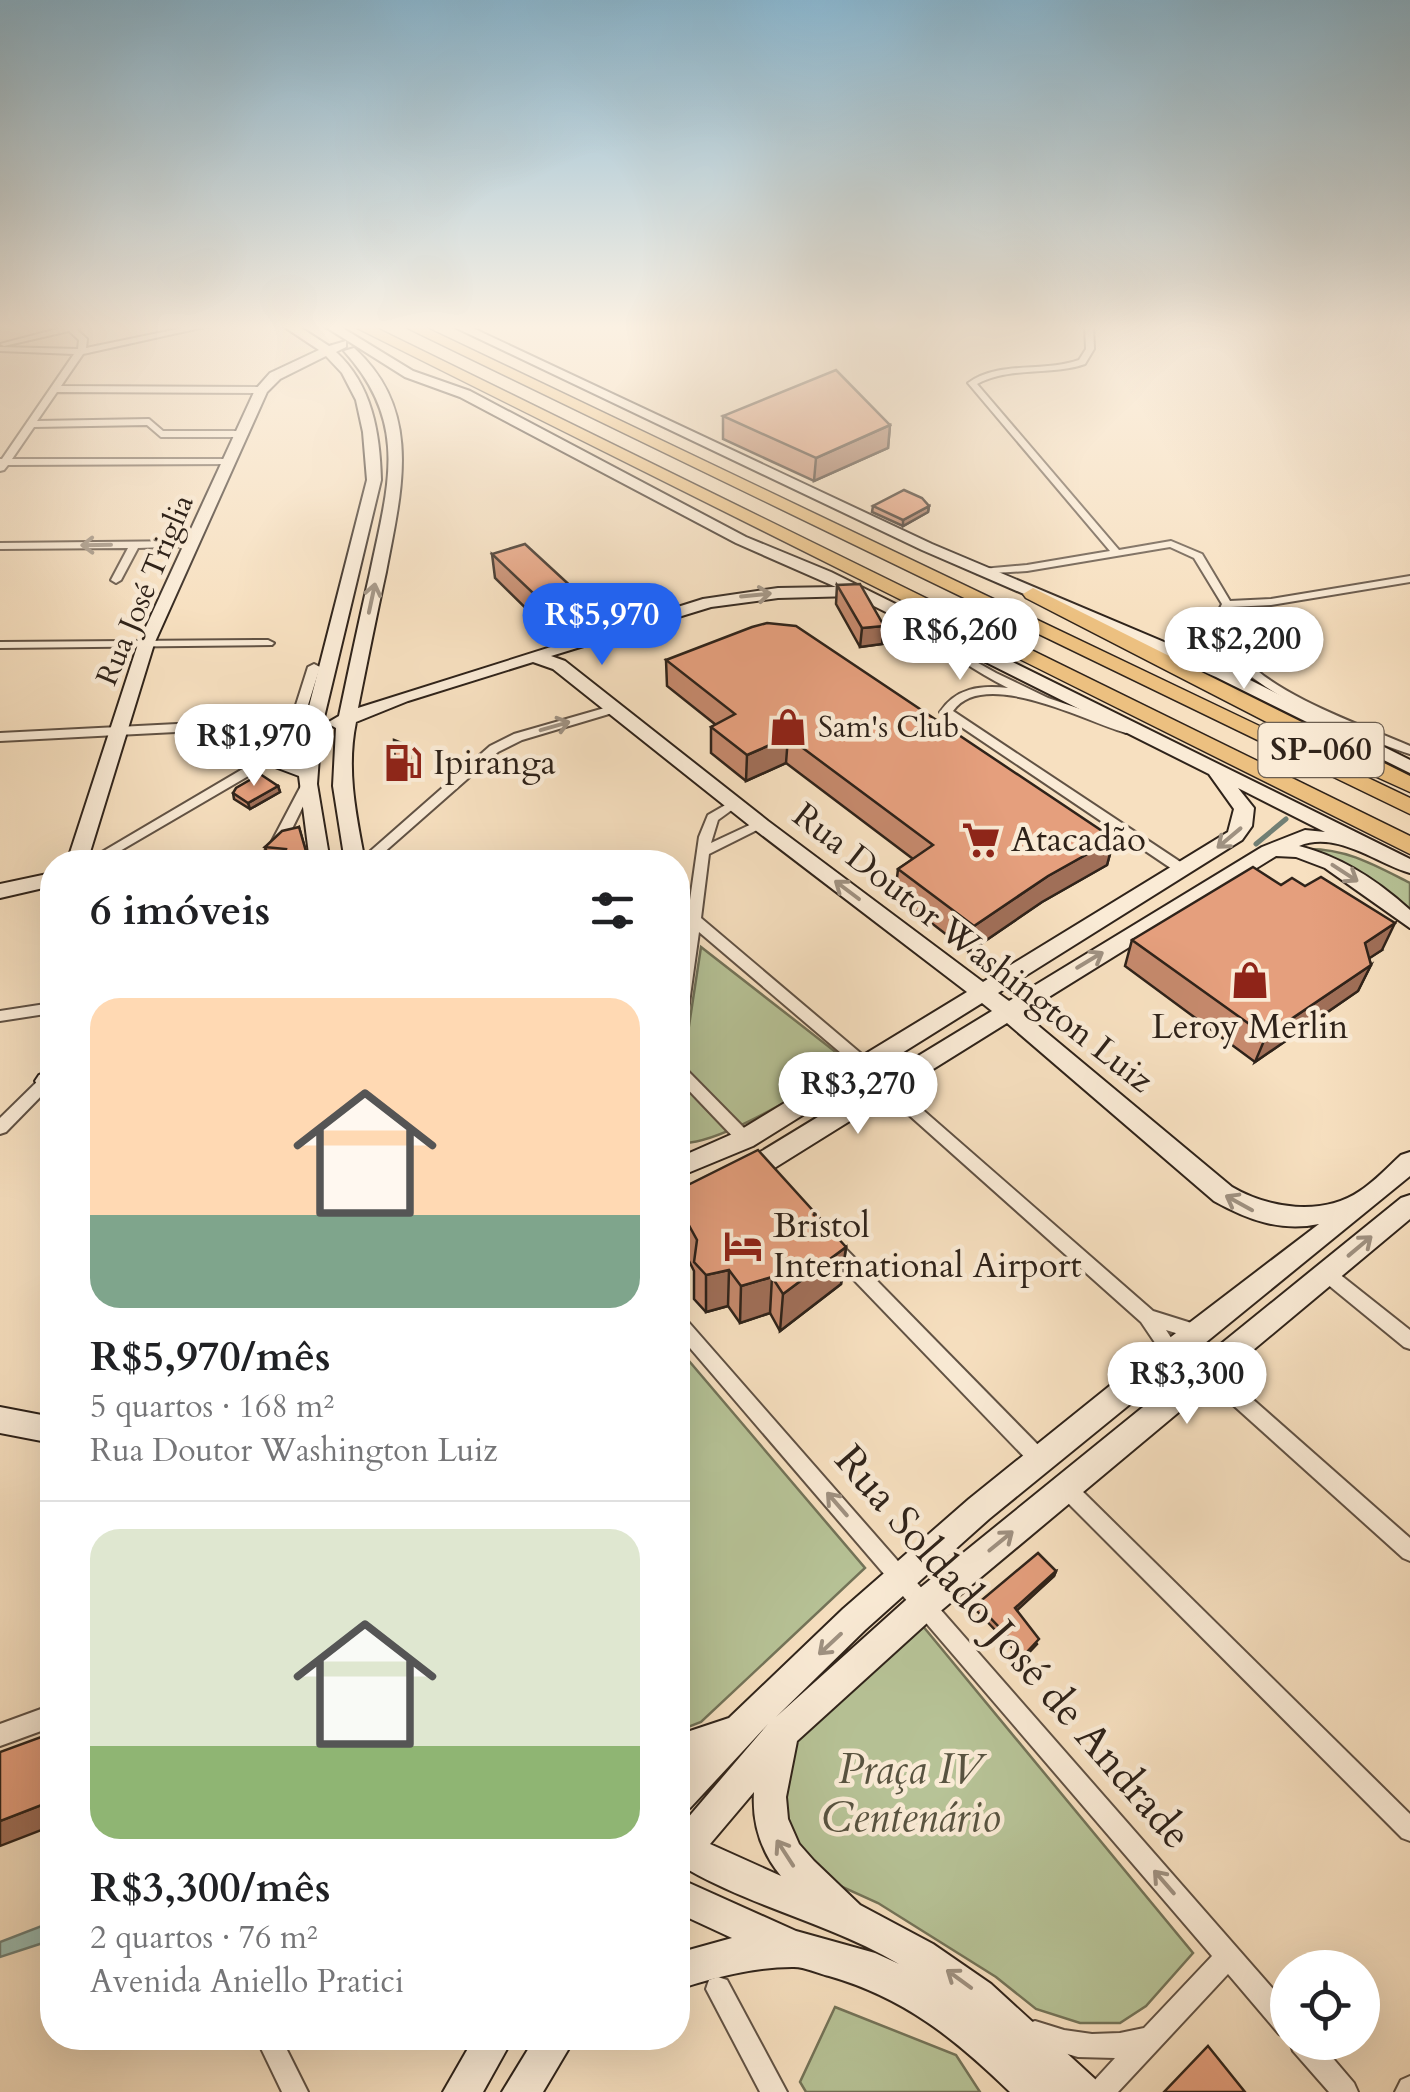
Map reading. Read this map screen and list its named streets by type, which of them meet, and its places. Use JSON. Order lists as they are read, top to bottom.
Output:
{
  "streets": {
    "highway": ["SP-060"],
    "main road": ["Rua José Triglia", "Rua Doutor Washington Luiz"],
    "street": ["Rua Soldado José de Andrade"]
  },
  "one_way": ["Rua Doutor Washington Luiz", "Rua Soldado José de Andrade"],
  "parks": ["Praça IV Centenário"],
  "places": {
    "shop": ["Sam's Club", "Leroy Merlin"],
    "fuel station": ["Ipiranga"],
    "supermarket": ["Atacadão"],
    "hotel": ["Bristol International Airport"]
  },
  "page": {
    "price": [
      "R$5,970",
      "R$6,260",
      "R$2,200",
      "R$1,970",
      "R$3,270",
      "R$3,300"
    ],
    "heading": "6 imóveis",
    "list": [
      {
        "name": "R$5,970/mês",
        "note": "5 quartos · 168 m² · Rua Doutor Washington Luiz"
      },
      {
        "name": "R$3,300/mês",
        "note": "2 quartos · 76 m² · Avenida Aniello Pratici"
      }
    ]
  }
}
